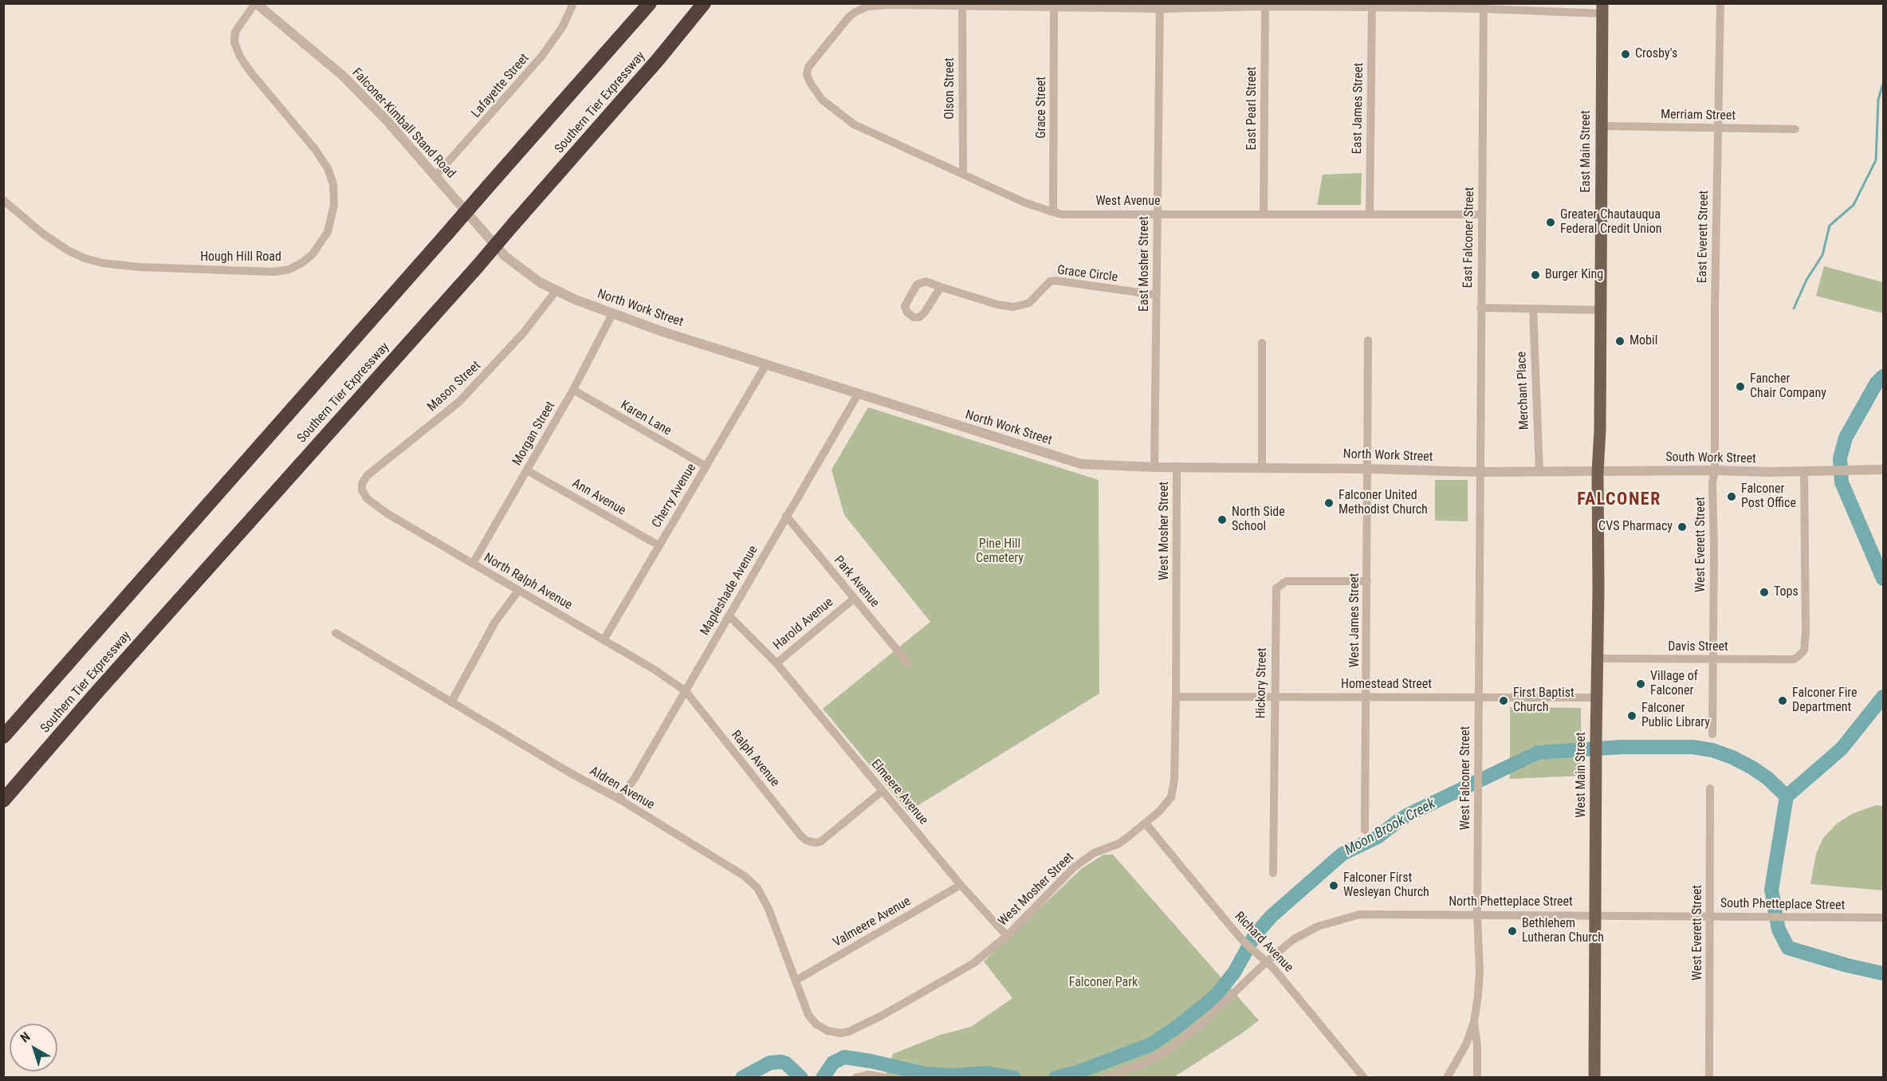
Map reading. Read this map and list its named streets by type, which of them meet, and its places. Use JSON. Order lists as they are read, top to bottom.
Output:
{
  "streets": {
    "highway": ["Southern Tier Expressway"],
    "main road": ["East Main Street", "West Main Street"],
    "street": [
      "Lafayette Street",
      "Olson Street",
      "Grace Street",
      "East Pearl Street",
      "East James Street",
      "Merriam Street",
      "Falconer-Kimball Stand Road",
      "West Avenue",
      "East Everett Street",
      "East Falconer Street",
      "Hough Hill Road",
      "East Mosher Street",
      "Grace Circle",
      "North Work Street",
      "Mason Street",
      "Merchant Place",
      "Karen Lane",
      "Morgan Street",
      "South Work Street",
      "Cherry Avenue",
      "Ann Avenue",
      "West Mosher Street",
      "West Everett Street",
      "North Ralph Avenue",
      "Park Avenue",
      "Mapleshade Avenue",
      "West James Street",
      "Harold Avenue",
      "Davis Street",
      "Hickory Street",
      "Homestead Street",
      "Ralph Avenue",
      "West Falconer Street",
      "Aldren Avenue",
      "Elmeere Avenue",
      "North Phetteplace Street",
      "South Phetteplace Street",
      "Valmeere Avenue",
      "Richard Avenue"
    ]
  },
  "crossings": [
    ["Lafayette Street", "Falconer-Kimball Stand Road"],
    ["Olson Street", "West Avenue"],
    ["Grace Street", "West Avenue"],
    ["East Pearl Street", "West Avenue"],
    ["East James Street", "West Avenue"],
    ["Merriam Street", "East Main Street"],
    ["Merriam Street", "East Everett Street"],
    ["Falconer-Kimball Stand Road", "Hough Hill Road"],
    ["Falconer-Kimball Stand Road", "North Work Street"],
    ["East Main Street", "North Work Street"],
    ["East Main Street", "South Work Street"],
    ["East Main Street", "West Main Street"],
    ["West Avenue", "East Falconer Street"],
    ["West Avenue", "East Mosher Street"],
    ["East Everett Street", "South Work Street"],
    ["East Everett Street", "West Everett Street"],
    ["East Falconer Street", "North Work Street"],
    ["East Falconer Street", "West Falconer Street"],
    ["East Mosher Street", "Grace Circle"],
    ["East Mosher Street", "North Work Street"],
    ["North Work Street", "Mason Street"],
    ["North Work Street", "Merchant Place"],
    ["North Work Street", "Morgan Street"],
    ["North Work Street", "South Work Street"],
    ["North Work Street", "Cherry Avenue"],
    ["North Work Street", "West Mosher Street"],
    ["North Work Street", "Mapleshade Avenue"],
    ["North Work Street", "West James Street"],
    ["North Work Street", "West Main Street"],
    ["North Work Street", "West Falconer Street"],
    ["Mason Street", "North Ralph Avenue"],
    ["Karen Lane", "Morgan Street"],
    ["Karen Lane", "Cherry Avenue"],
    ["Morgan Street", "Ann Avenue"],
    ["Morgan Street", "North Ralph Avenue"],
    ["South Work Street", "West Everett Street"],
    ["South Work Street", "Davis Street"],
    ["South Work Street", "West Main Street"],
    ["Cherry Avenue", "Ann Avenue"],
    ["Cherry Avenue", "North Ralph Avenue"],
    ["West Mosher Street", "Homestead Street"],
    ["West Mosher Street", "Aldren Avenue"],
    ["West Mosher Street", "Elmeere Avenue"],
    ["West Mosher Street", "Richard Avenue"],
    ["West Everett Street", "Davis Street"],
    ["West Everett Street", "South Phetteplace Street"],
    ["North Ralph Avenue", "Mapleshade Avenue"],
    ["North Ralph Avenue", "Ralph Avenue"],
    ["Park Avenue", "Mapleshade Avenue"],
    ["Park Avenue", "Harold Avenue"],
    ["Mapleshade Avenue", "Harold Avenue"],
    ["Mapleshade Avenue", "Ralph Avenue"],
    ["Mapleshade Avenue", "Aldren Avenue"],
    ["West James Street", "Hickory Street"],
    ["West James Street", "Homestead Street"],
    ["Harold Avenue", "Elmeere Avenue"],
    ["Davis Street", "West Main Street"],
    ["Hickory Street", "Homestead Street"],
    ["Homestead Street", "West Main Street"],
    ["Homestead Street", "West Falconer Street"],
    ["Ralph Avenue", "Elmeere Avenue"],
    ["West Main Street", "North Phetteplace Street"],
    ["West Main Street", "South Phetteplace Street"],
    ["West Falconer Street", "North Phetteplace Street"],
    ["Aldren Avenue", "Valmeere Avenue"],
    ["Elmeere Avenue", "Valmeere Avenue"],
    ["North Phetteplace Street", "South Phetteplace Street"],
    ["North Phetteplace Street", "Richard Avenue"]
  ],
  "districts": ["FALCONER"],
  "water": ["Moon Brook Creek"],
  "parks": ["Pine Hill Cemetery", "Falconer Park"],
  "places": [
    "Crosby's",
    "Greater Chautauqua Federal Credit Union",
    "Burger King",
    "Mobil",
    "Fancher Chair Company",
    "Falconer Post Office",
    "Falconer United Methodist Church",
    "North Side School",
    "CVS Pharmacy",
    "Tops",
    "Village of Falconer",
    "First Baptist Church",
    "Falconer Fire Department",
    "Falconer Public Library",
    "Falconer First Wesleyan Church",
    "Bethlehem Lutheran Church"
  ],
  "north": "top left"
}
